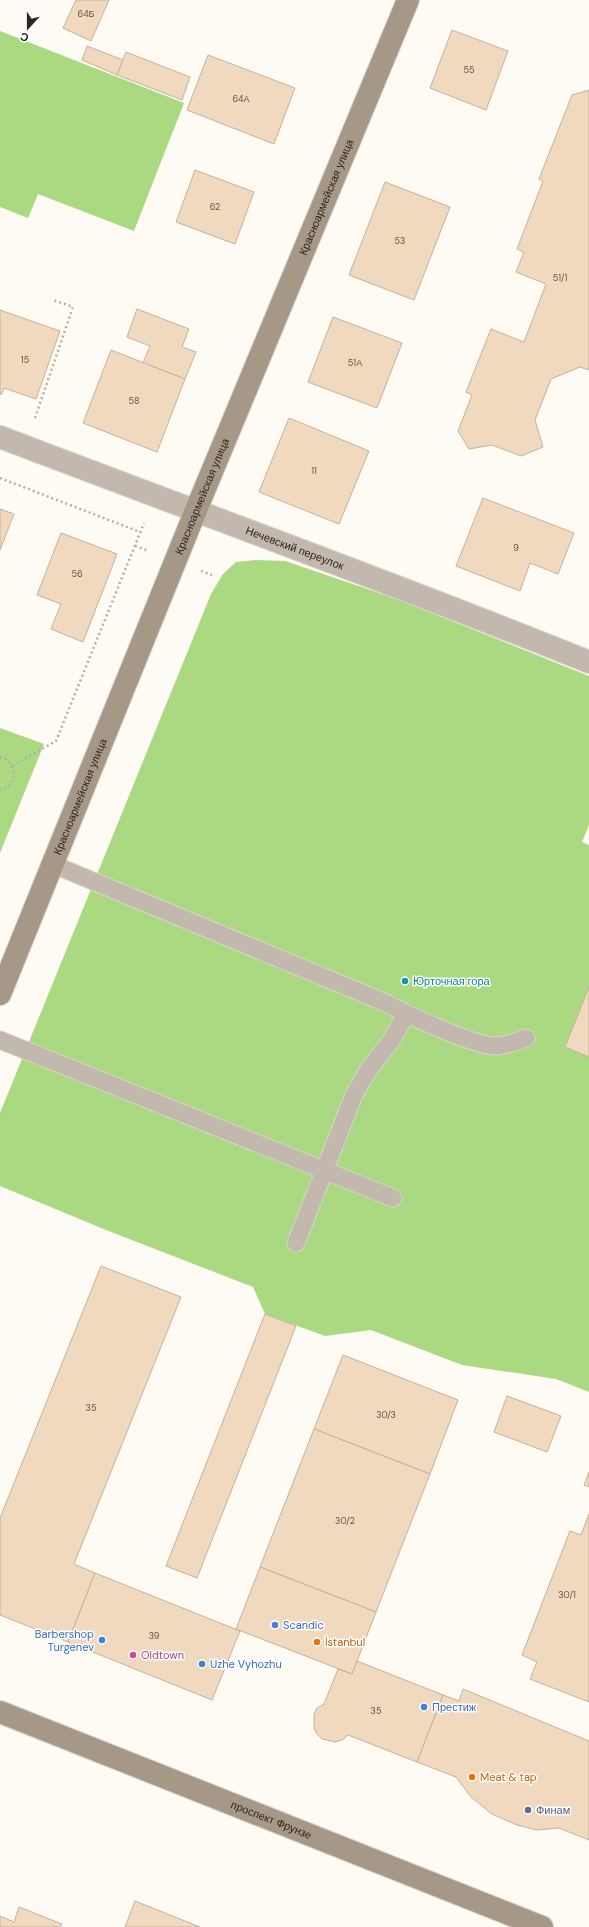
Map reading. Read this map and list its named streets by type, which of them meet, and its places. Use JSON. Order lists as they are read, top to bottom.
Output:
{
  "streets": {
    "main road": ["Красноармейская улица", "проспект Фрунзе"],
    "street": ["Нечевский переулок"]
  },
  "crossings": [
    ["Красноармейская улица", "Нечевский переулок"]
  ],
  "places": [
    "Юрточная гора",
    "Scandic",
    "Barbershop Turgenev",
    "İstanbul",
    "Oldtown",
    "Uzhe Vyhozhu",
    "Престиж",
    "Meat & tap",
    "Финам"
  ],
  "house_numbers": [
    "64Б",
    "55",
    "64А",
    "62",
    "53",
    "51/1",
    "15",
    "51А",
    "58",
    "11",
    "9",
    "56",
    "35",
    "30/3",
    "30/2",
    "30/1",
    "39",
    "35"
  ],
  "north": "bottom"
}
